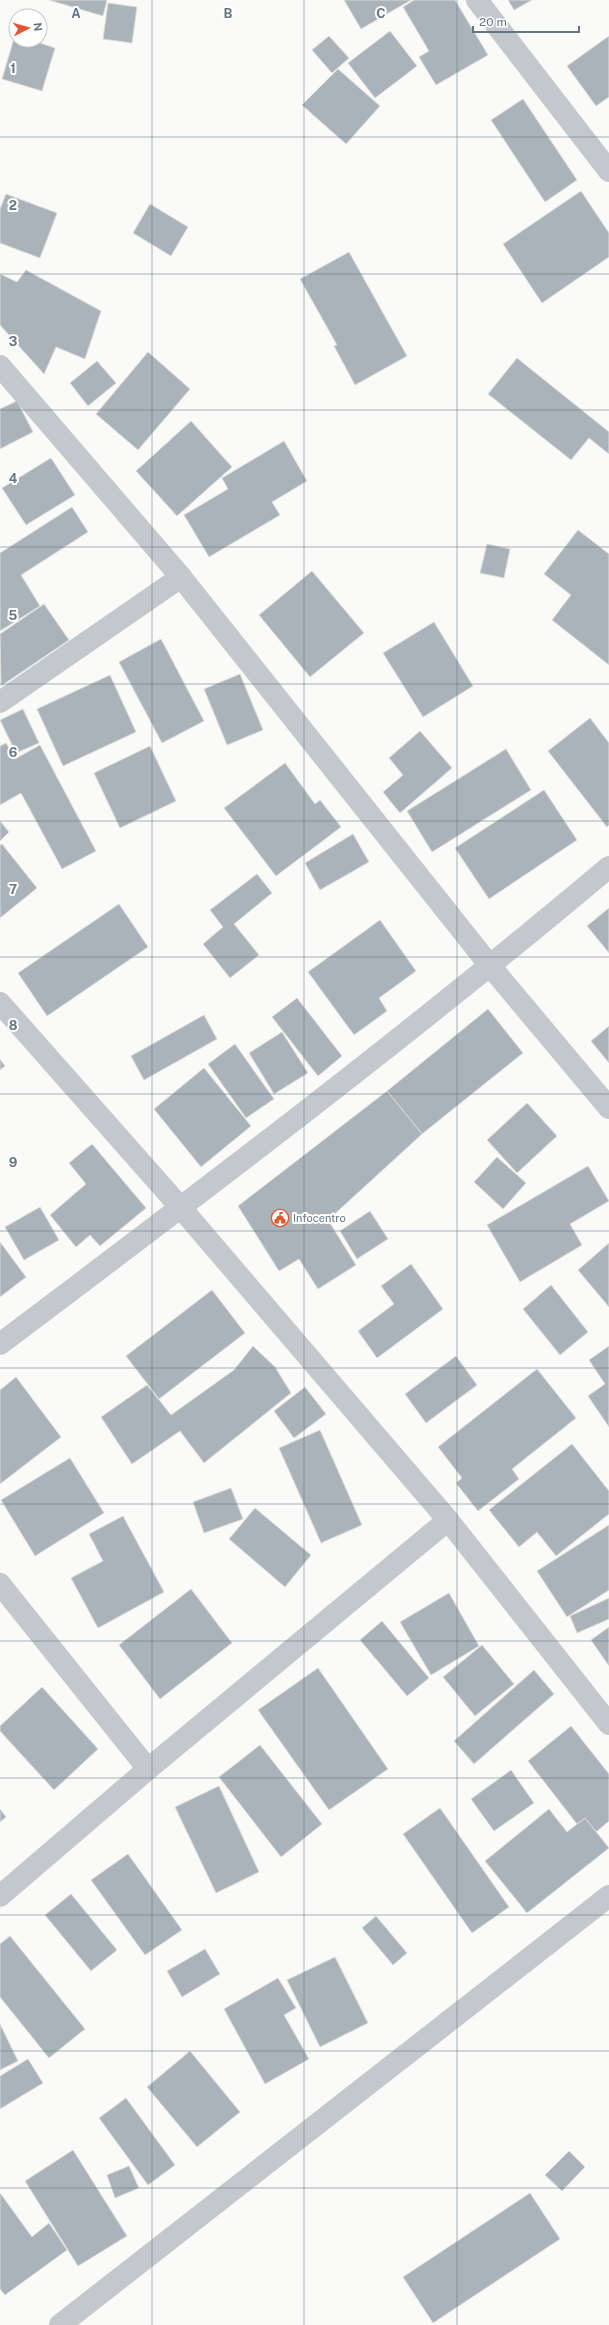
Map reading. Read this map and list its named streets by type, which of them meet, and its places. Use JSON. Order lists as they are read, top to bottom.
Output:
{
  "places": {
    "public building": ["Infocentro"]
  },
  "scale_bar": "20 m",
  "north": "right",
  "grid": {
    "columns": ["A", "B", "C"],
    "rows": [
      "1",
      "2",
      "3",
      "4",
      "5",
      "6",
      "7",
      "8",
      "9"
    ]
  }
}
